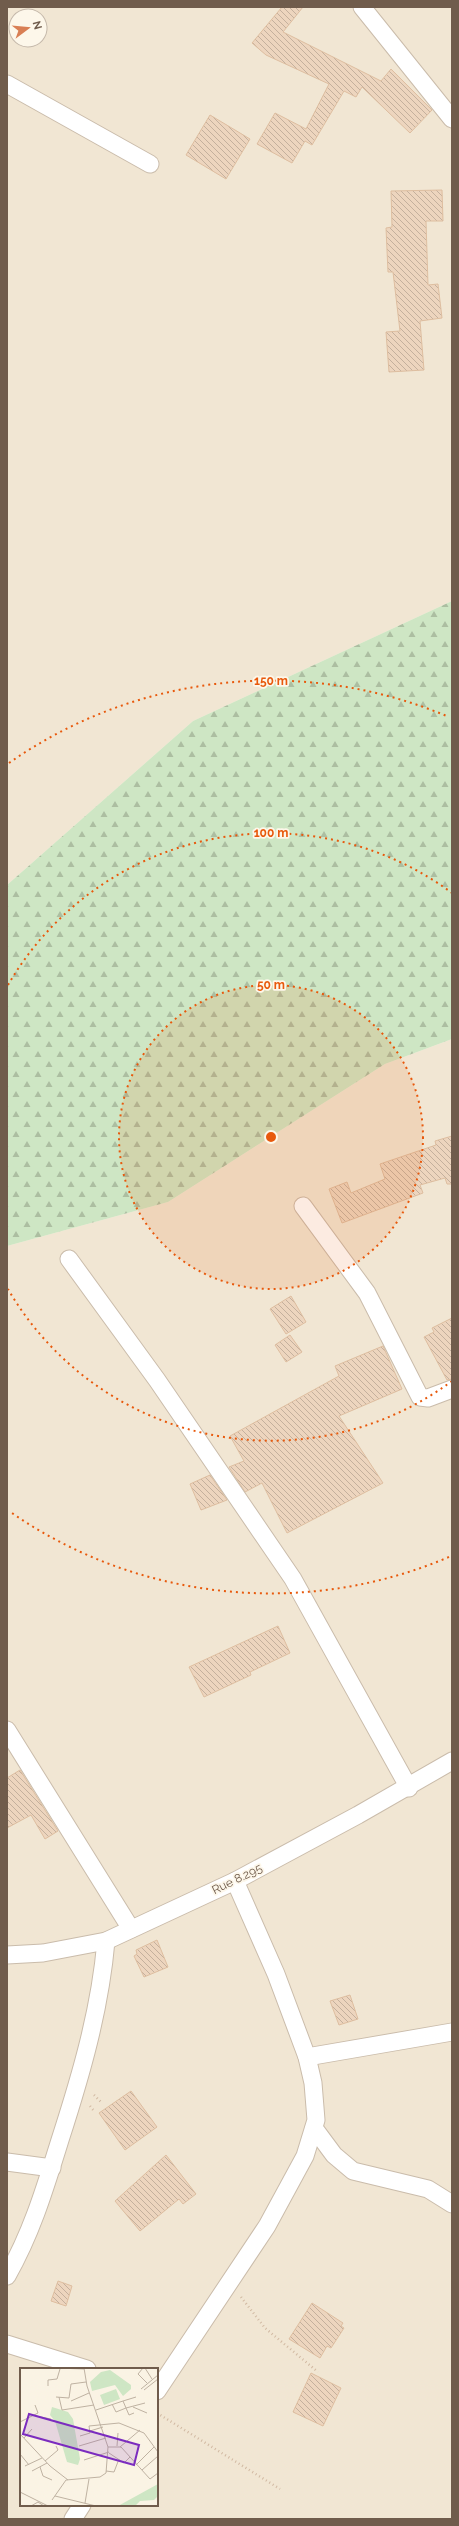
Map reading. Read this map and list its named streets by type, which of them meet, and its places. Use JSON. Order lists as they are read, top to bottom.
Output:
{
  "streets": {
    "street": ["Rue 8.295"]
  },
  "north": "right",
  "rings": ["150 m", "100 m", "50 m"]
}
